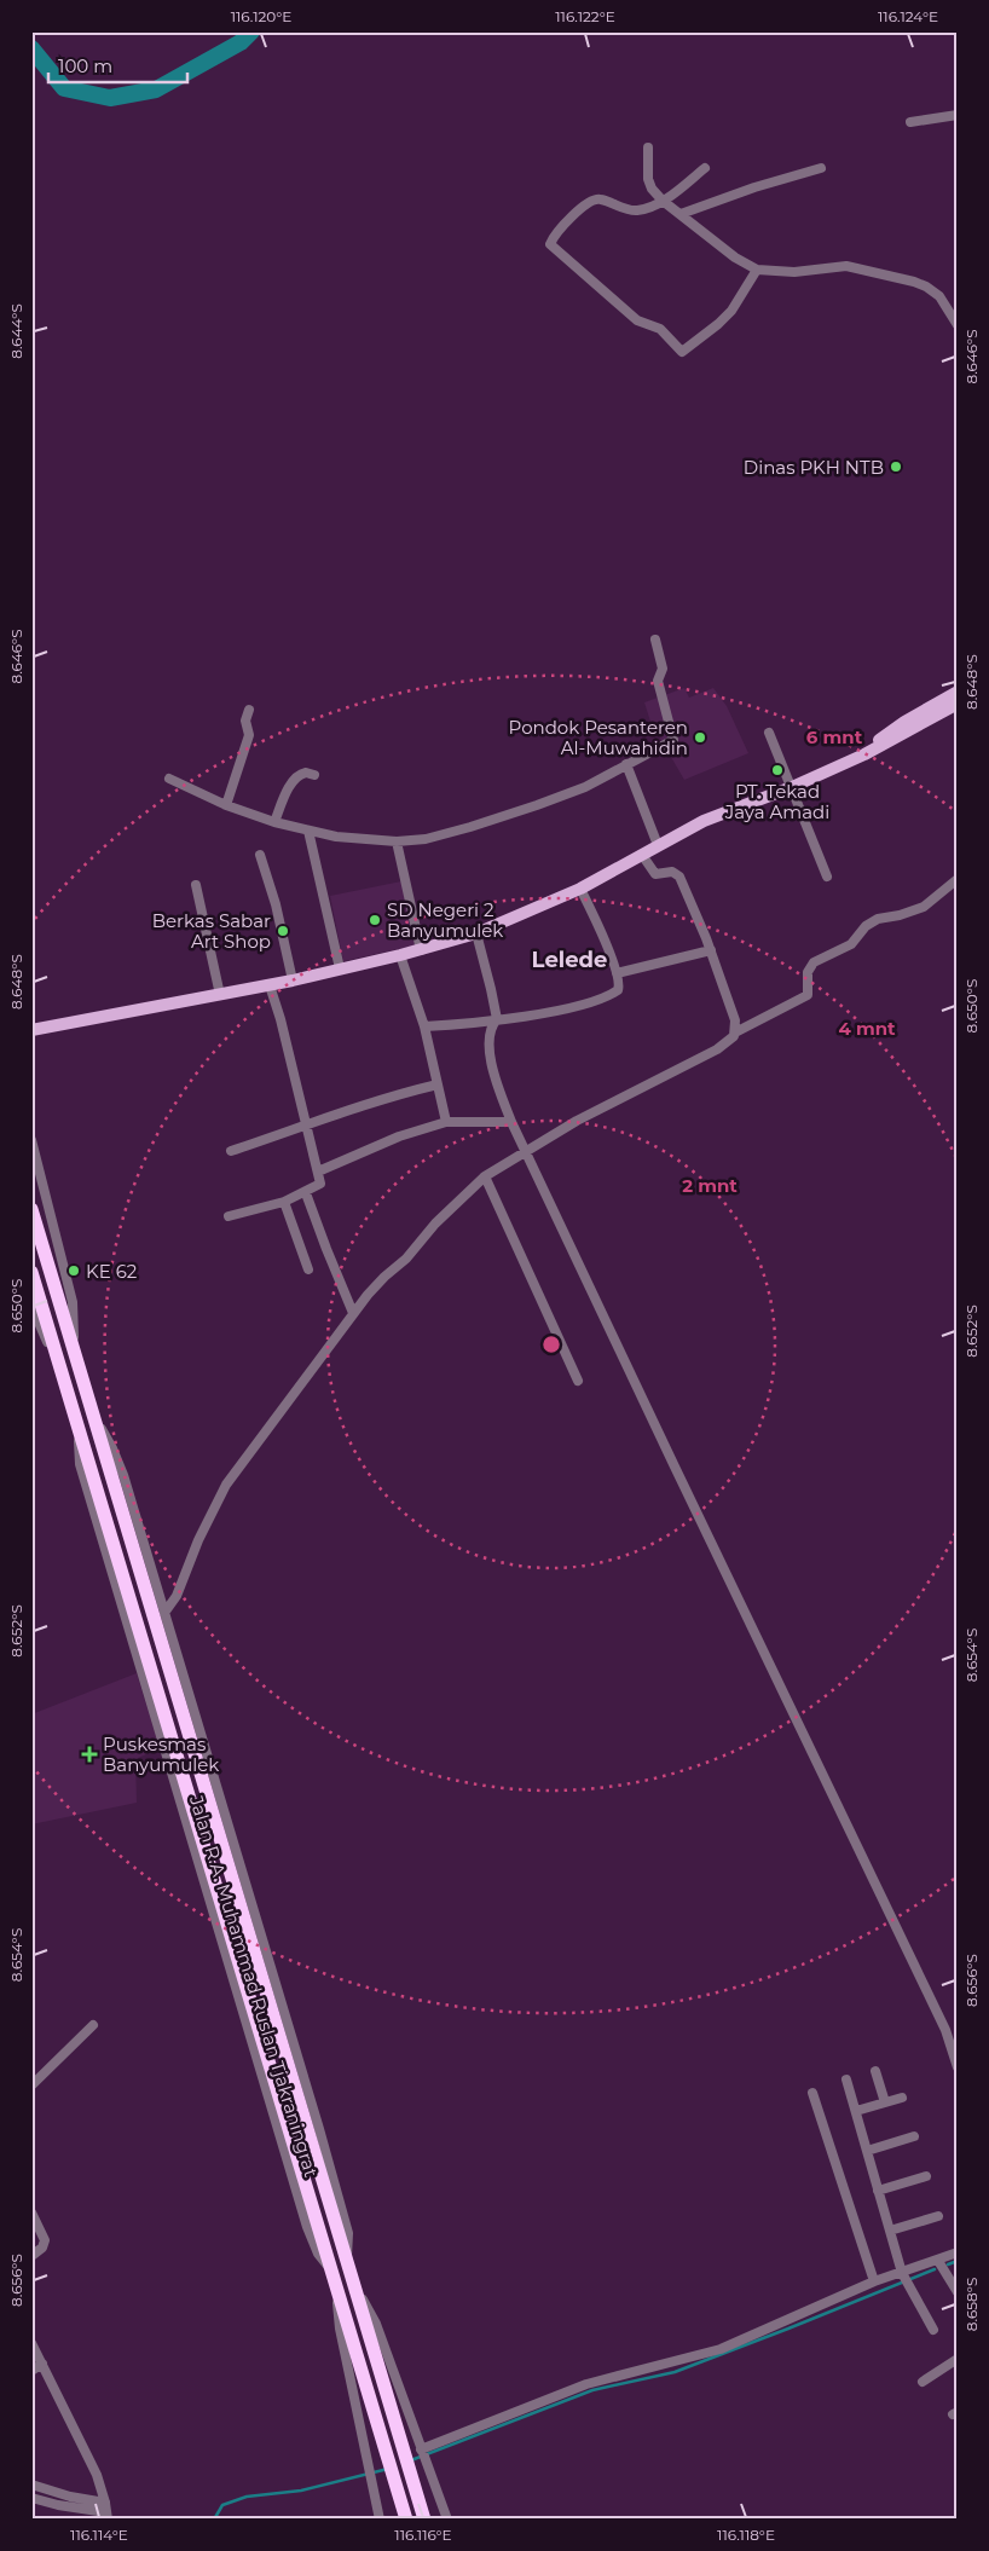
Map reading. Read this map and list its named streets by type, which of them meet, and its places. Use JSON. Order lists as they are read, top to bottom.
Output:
{
  "streets": {
    "highway": ["Jalan R.A. Muhammad Ruslan Tjakraningrat"]
  },
  "districts": ["Lelede"],
  "places": {
    "other": [
      "Dinas PKH NTB",
      "Pondok Pesanteren Al-Muwahidin",
      "PT. Tekad Jaya Amadi",
      "SD Negeri 2 Banyumulek",
      "Berkas Sabar Art Shop",
      "KE 62"
    ],
    "health": ["Puskesmas Banyumulek"]
  },
  "scale_bar": "100 m",
  "coordinates": [
    "116.120°E",
    "116.122°E",
    "116.124°E",
    "8.644°S",
    "8.646°S",
    "8.648°S",
    "8.650°S",
    "8.652°S",
    "8.654°S",
    "8.656°S",
    "8.658°S",
    "116.114°E",
    "116.116°E",
    "116.118°E"
  ],
  "rings": ["6 mnt", "4 mnt", "2 mnt"]
}
